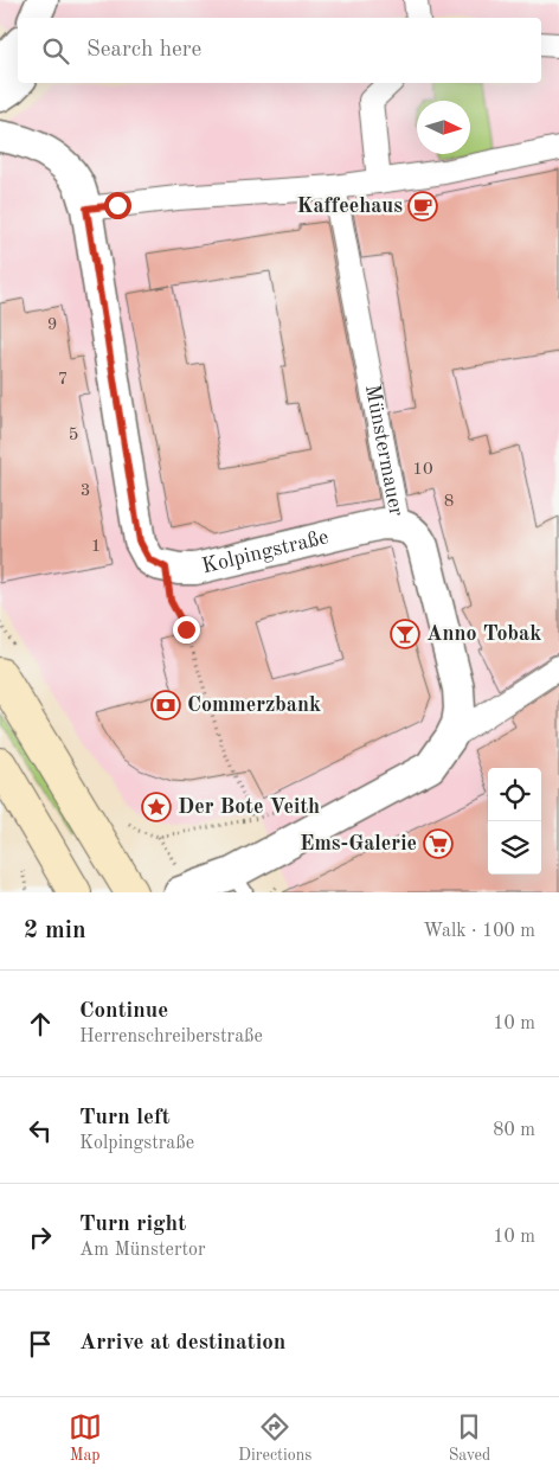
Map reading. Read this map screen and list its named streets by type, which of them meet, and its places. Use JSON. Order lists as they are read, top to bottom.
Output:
{
  "streets": {
    "street": ["Münstermauer", "Kolpingstraße"]
  },
  "crossings": [
    ["Münstermauer", "Kolpingstraße"]
  ],
  "places": {
    "cafe": ["Kaffeehaus"],
    "bar": ["Anno Tobak"],
    "bank": ["Commerzbank"],
    "place": ["Der Bote Veith"],
    "supermarket": ["Ems-Galerie"]
  },
  "house_numbers": [
    "9",
    "7",
    "5",
    "10",
    "3",
    "8",
    "1"
  ],
  "north": "right",
  "page": {
    "search": "Search here",
    "heading": ["2 min", "Walk · 100 m"],
    "list": [
      ["Continue", "Herrenschreiberstraße", "10 m"],
      ["Turn left", "Kolpingstraße", "80 m"],
      ["Turn right", "Am Münstertor", "10 m"],
      "Arrive at destination"
    ],
    "nav": ["Map", "Directions", "Saved"]
  }
}
